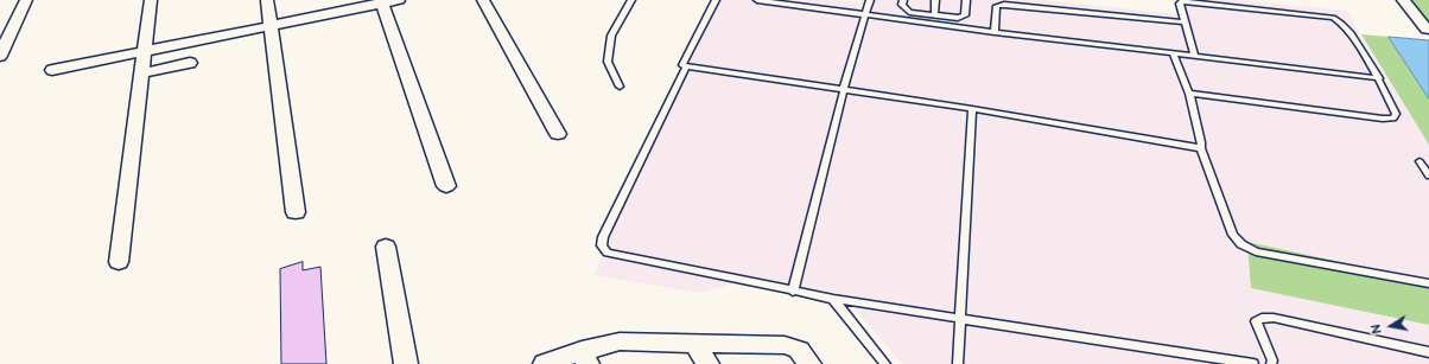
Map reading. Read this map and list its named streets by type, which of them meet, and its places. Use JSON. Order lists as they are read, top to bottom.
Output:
{
  "north": "left"
}
